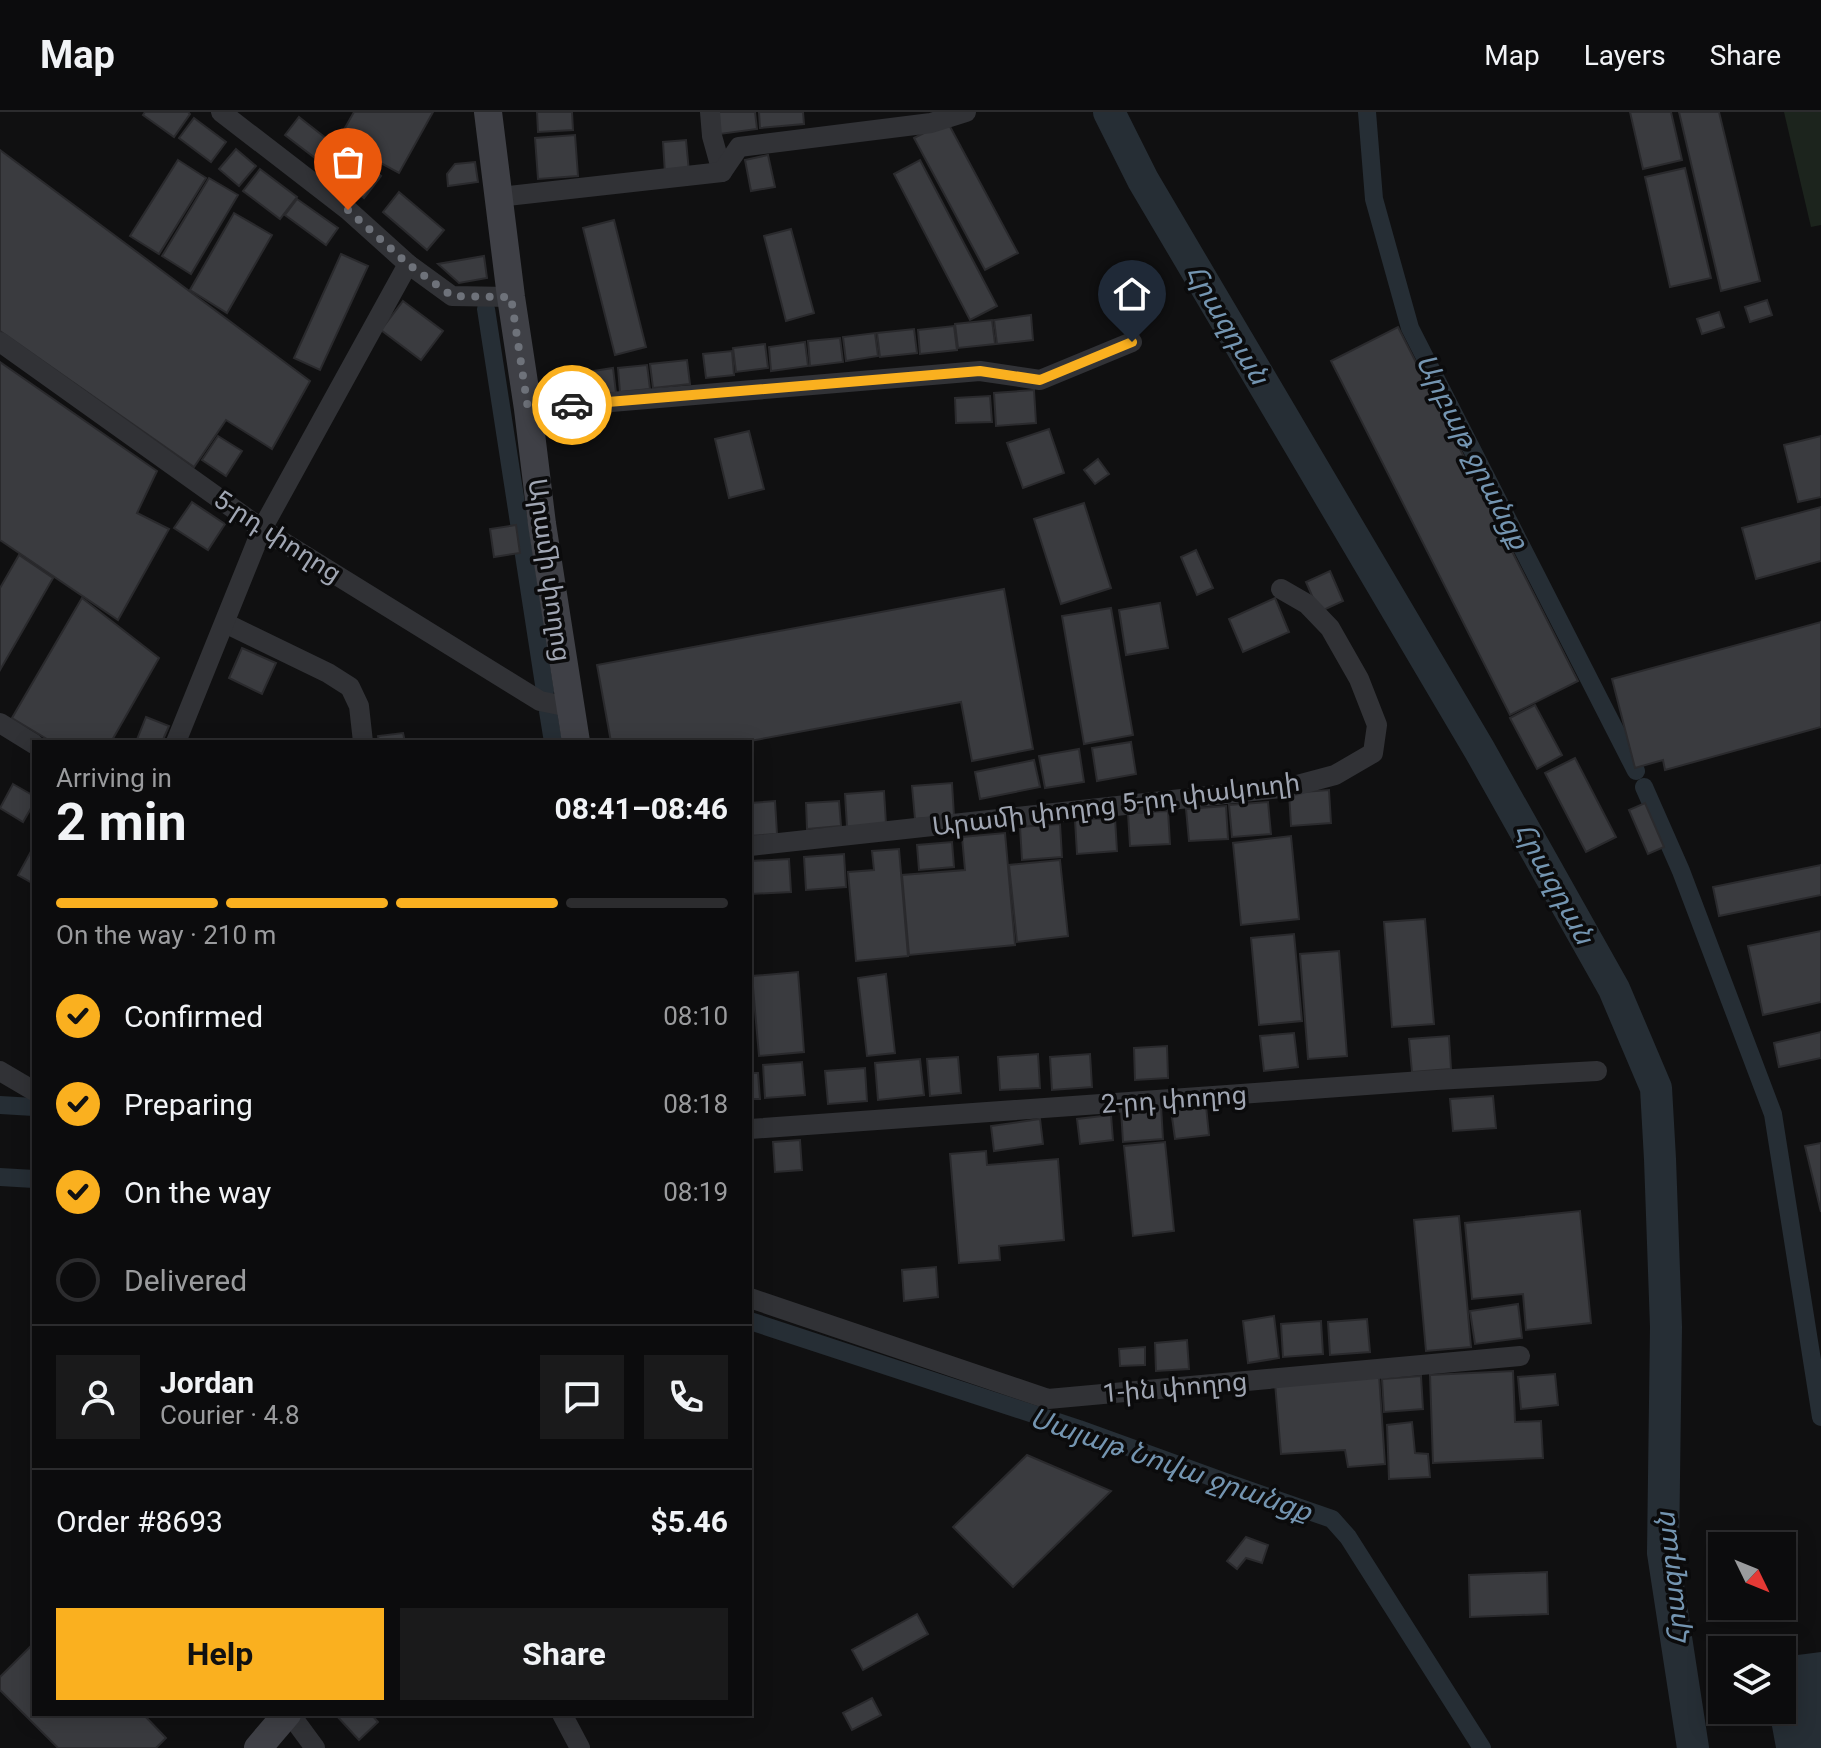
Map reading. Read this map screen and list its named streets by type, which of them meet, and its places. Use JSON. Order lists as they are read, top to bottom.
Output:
{
  "streets": {
    "main road": ["Արամի փողոց"],
    "street": [
      "5-րդ փողոց",
      "Արամի փողոց 5-րդ փակուղի",
      "2-րդ փողոց",
      "1-ին փողոց"
    ]
  },
  "crossings": [
    ["5-րդ փողոց", "Արամի փողոց"]
  ],
  "water": ["Հրազդան", "Արբաթ ջրանցք", "Սայաթ Նովա ջրանցք"],
  "north": "bottom right",
  "page": {
    "header": "Map",
    "nav": ["Map", "Layers", "Share"],
    "heading": ["2 min", "Arriving in", "08:41–08:46"],
    "panel": [
      "Jordan",
      "Courier · 4.8",
      "Order #8693",
      "$5.46"
    ],
    "bar": "On the way · 210 m",
    "list": [
      ["Confirmed", "08:10"],
      ["Preparing", "08:18"],
      ["On the way", "08:19"],
      "Delivered"
    ],
    "buttons": ["Help", "Share"]
  }
}
